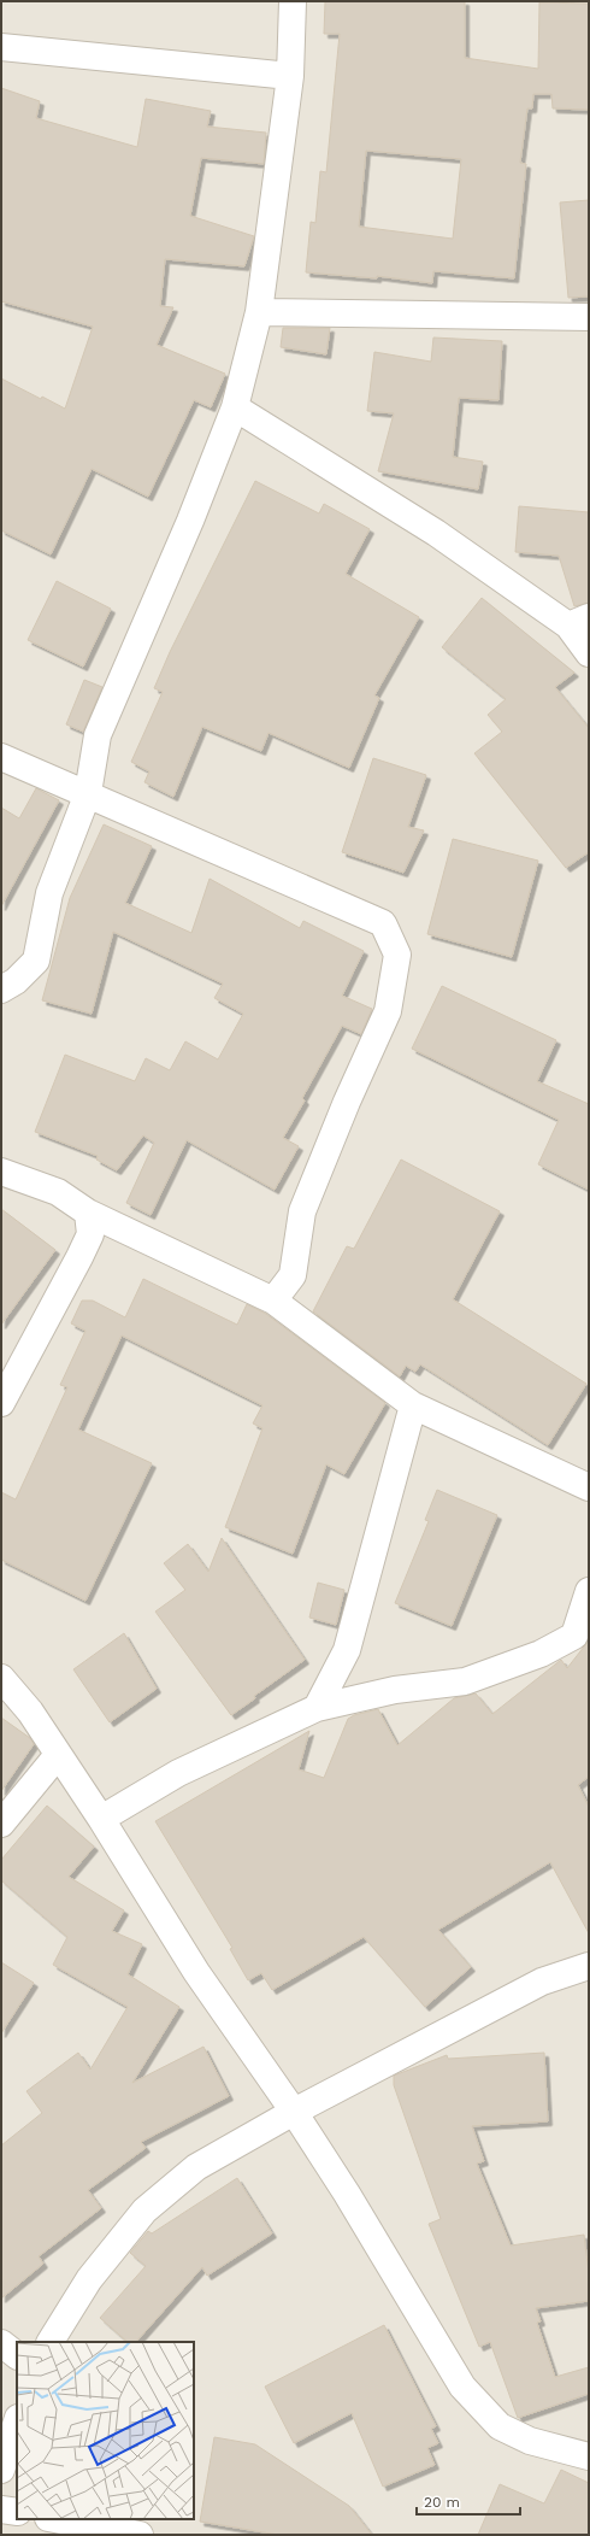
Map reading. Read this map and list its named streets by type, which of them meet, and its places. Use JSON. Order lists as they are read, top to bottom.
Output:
{
  "scale_bar": "20 m"
}
